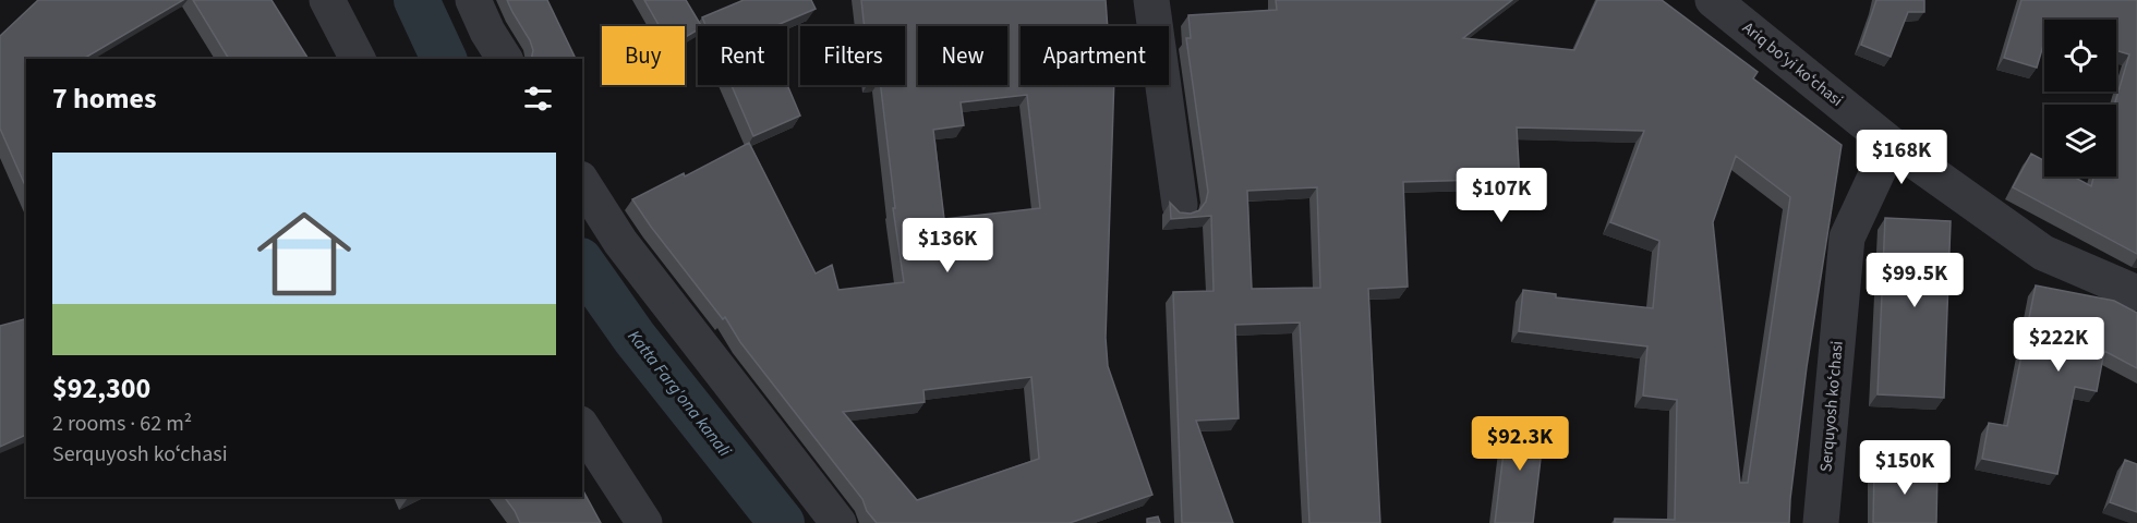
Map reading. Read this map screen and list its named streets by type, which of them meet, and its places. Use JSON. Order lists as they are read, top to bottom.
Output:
{
  "streets": {
    "street": ["Ariq boʻyi koʻchasi", "Serquyosh koʻchasi"]
  },
  "crossings": [
    ["Ariq boʻyi koʻchasi", "Serquyosh koʻchasi"]
  ],
  "water": ["Katta Farg'ona kanali"],
  "page": {
    "chip": [
      "Buy",
      "Rent",
      "Filters",
      "New",
      "Apartment"
    ],
    "heading": "7 homes",
    "price": [
      "$168K",
      "$107K",
      "$136K",
      "$99.5K",
      "$222K",
      "$92.3K",
      "$150K"
    ],
    "list": [
      {
        "name": "$92,300",
        "note": "2 rooms · 62 m² · Serquyosh koʻchasi"
      }
    ]
  }
}
